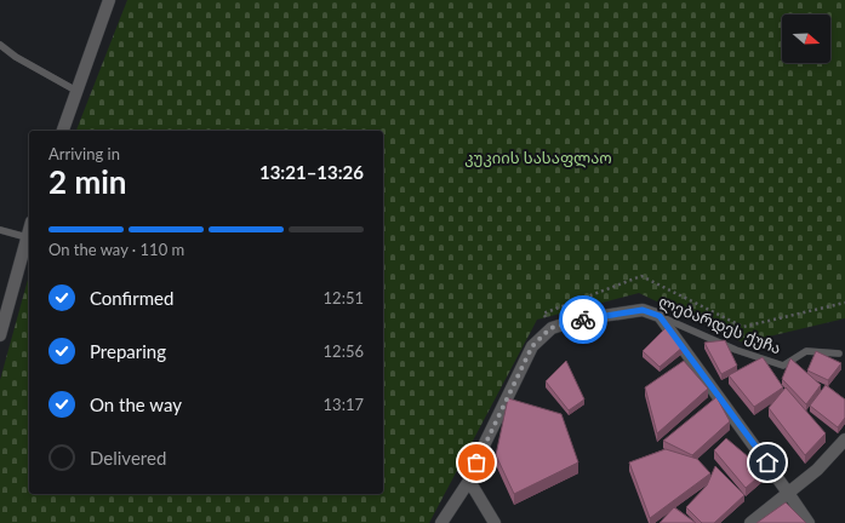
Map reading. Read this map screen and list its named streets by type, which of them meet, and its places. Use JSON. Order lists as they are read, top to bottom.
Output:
{
  "streets": {
    "street": ["ლებარდეს ქუჩა"]
  },
  "parks": ["კუკიის სასაფლაო"],
  "north": "right",
  "page": {
    "heading": ["2 min", "Arriving in", "13:21–13:26"],
    "bar": "On the way · 110 m",
    "list": [
      ["Confirmed", "12:51"],
      ["Preparing", "12:56"],
      ["On the way", "13:17"],
      "Delivered"
    ]
  }
}
